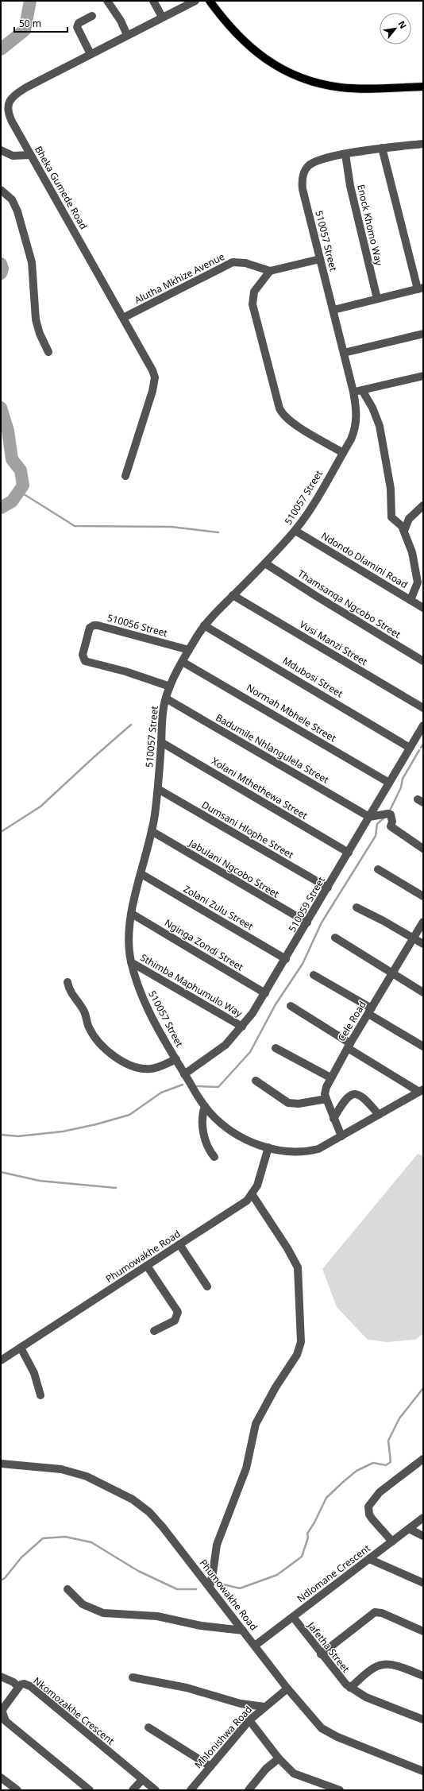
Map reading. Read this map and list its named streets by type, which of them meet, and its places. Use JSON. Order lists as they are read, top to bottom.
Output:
{
  "streets": {
    "street": [
      "Bheka Gumede Road",
      "Enock Khomo Way",
      "510057 Street",
      "Alutha Mkhize Avenue",
      "Ndondo Dlamini Road",
      "Thamsanqa Ngcobo Street",
      "510056 Street",
      "Vusi Manzi Street",
      "Mdubosi Street",
      "Normah Mbhele Street",
      "Badumile Nhlangulela Street",
      "Xolani Mthethewa Street",
      "Dumsani Hlophe Street",
      "Jabulani Ngcobo Street",
      "510059 Street",
      "Zolani Zulu Street",
      "Nginga Zondi Street",
      "Sthimba Maphumulo Way",
      "Cele Road",
      "Phumowakhe Road",
      "Ndlomane Crescent",
      "Jafetha Street",
      "Nkomozakhe Crescent",
      "Mhlonishwa Road"
    ]
  },
  "crossings": [
    ["Bheka Gumede Road", "Alutha Mkhize Avenue"],
    ["Enock Khomo Way", "510057 Street"],
    ["510057 Street", "Ndondo Dlamini Road"],
    ["510057 Street", "Thamsanqa Ngcobo Street"],
    ["510057 Street", "510056 Street"],
    ["510057 Street", "Vusi Manzi Street"],
    ["510057 Street", "Mdubosi Street"],
    ["510057 Street", "Normah Mbhele Street"],
    ["510057 Street", "Badumile Nhlangulela Street"],
    ["510057 Street", "Xolani Mthethewa Street"],
    ["510057 Street", "Dumsani Hlophe Street"],
    ["510057 Street", "Jabulani Ngcobo Street"],
    ["510057 Street", "510059 Street"],
    ["510057 Street", "Zolani Zulu Street"],
    ["510057 Street", "Nginga Zondi Street"],
    ["510057 Street", "Sthimba Maphumulo Way"],
    ["510057 Street", "Cele Road"],
    ["510057 Street", "Phumowakhe Road"],
    ["Mdubosi Street", "510059 Street"],
    ["Normah Mbhele Street", "510059 Street"],
    ["Badumile Nhlangulela Street", "510059 Street"],
    ["Xolani Mthethewa Street", "510059 Street"],
    ["Dumsani Hlophe Street", "510059 Street"],
    ["Jabulani Ngcobo Street", "510059 Street"],
    ["510059 Street", "Zolani Zulu Street"],
    ["510059 Street", "Nginga Zondi Street"],
    ["510059 Street", "Sthimba Maphumulo Way"],
    ["Phumowakhe Road", "Ndlomane Crescent"],
    ["Phumowakhe Road", "Mhlonishwa Road"],
    ["Ndlomane Crescent", "Jafetha Street"]
  ],
  "scale_bar": "50 m",
  "north": "top right"
}
